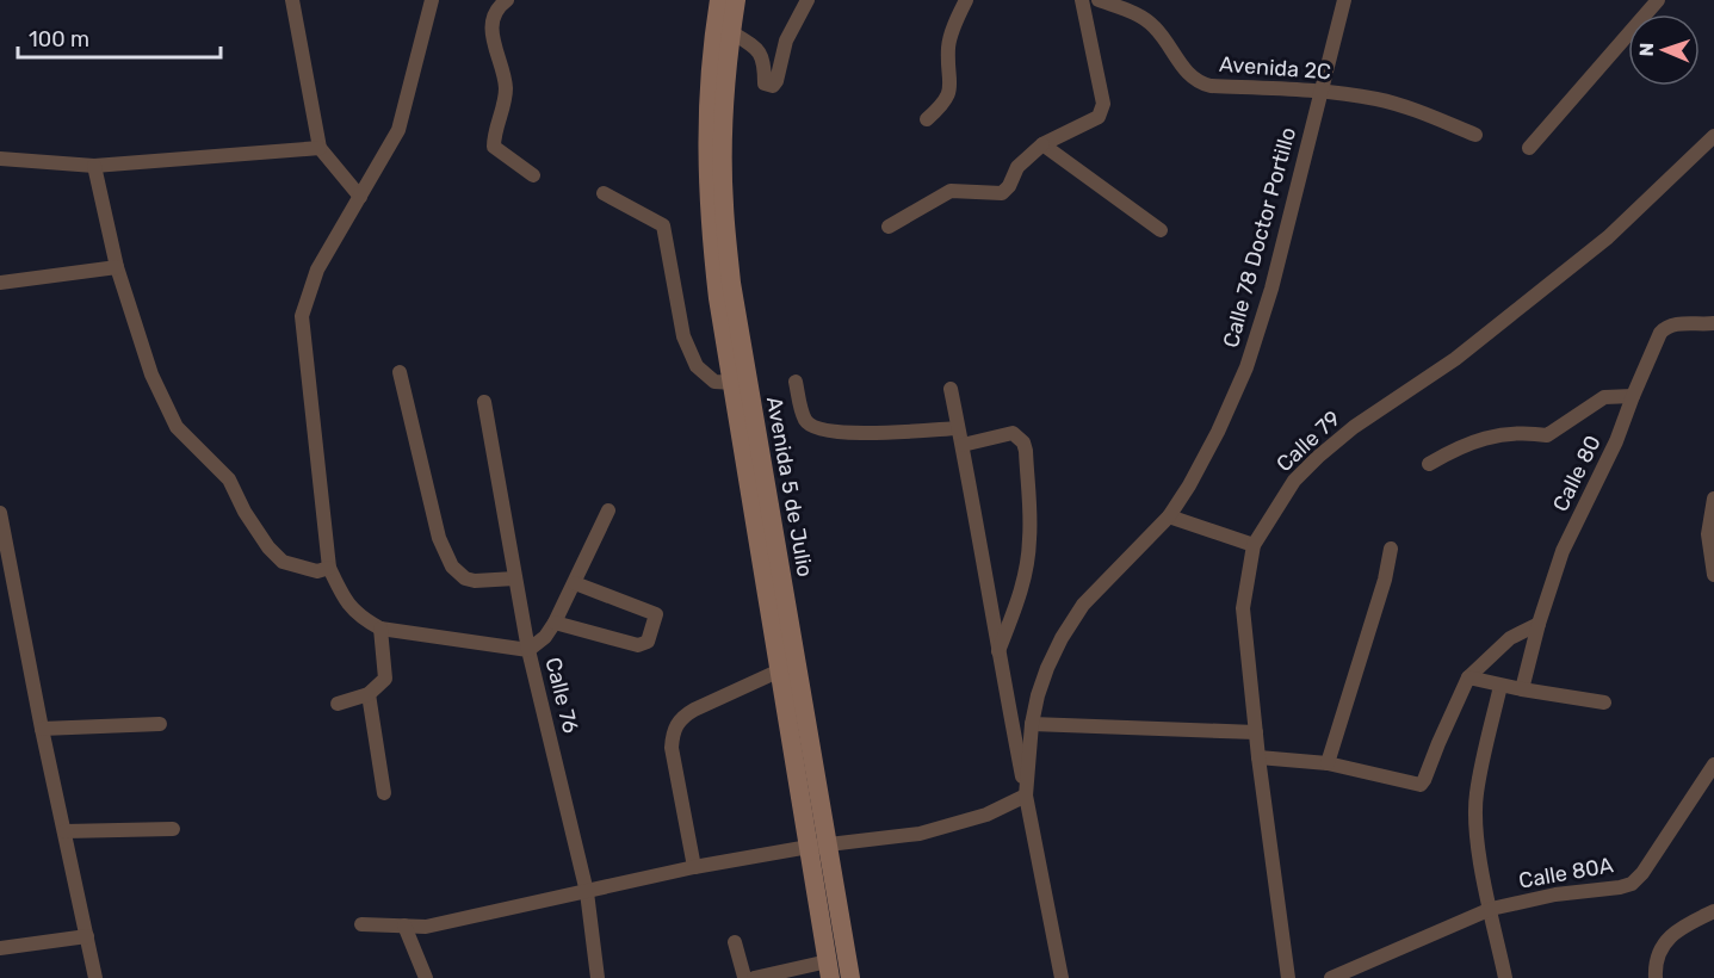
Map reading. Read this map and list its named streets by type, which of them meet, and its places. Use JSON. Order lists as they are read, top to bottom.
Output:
{
  "streets": {
    "main road": ["Avenida 5 de Julio"],
    "street": [
      "Avenida 2C",
      "Calle 78 Doctor Portillo",
      "Calle 79",
      "Calle 80",
      "Calle 76",
      "Calle 80A"
    ]
  },
  "crossings": [
    ["Avenida 2C", "Calle 78 Doctor Portillo"]
  ],
  "scale_bar": "100 m",
  "north": "left"
}
